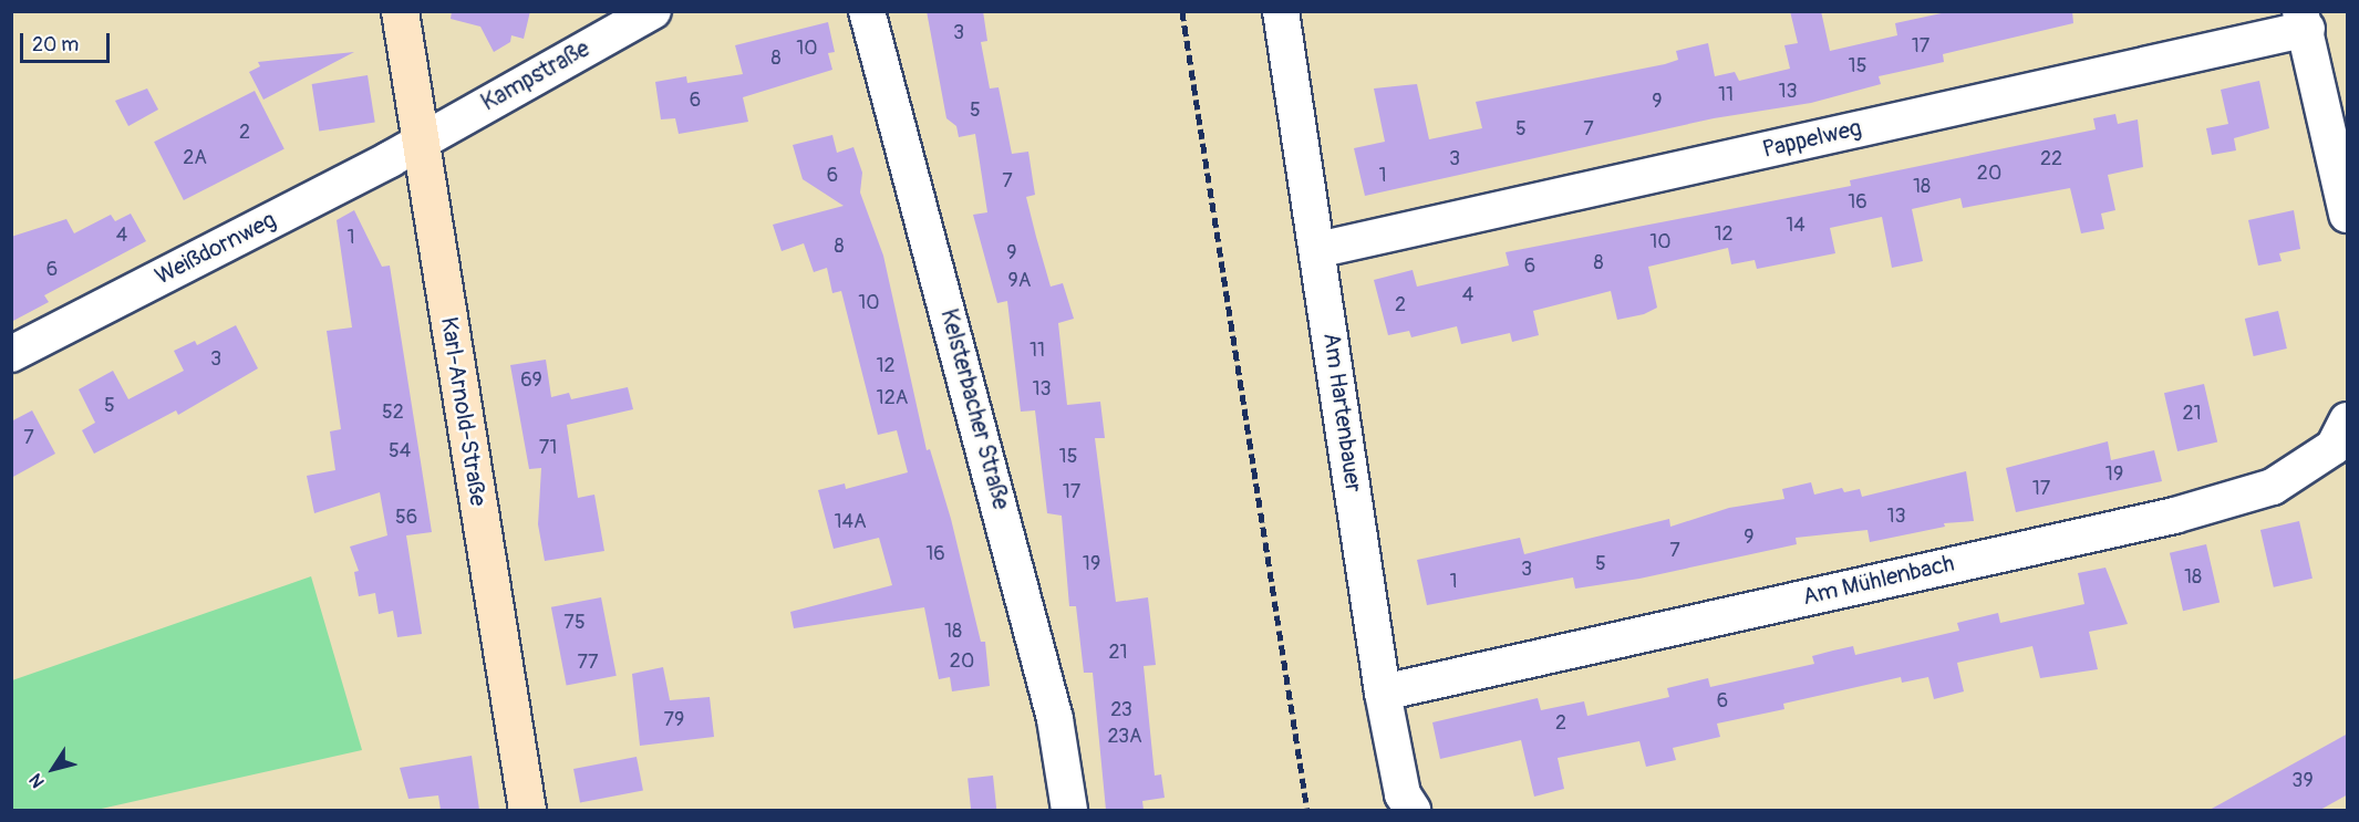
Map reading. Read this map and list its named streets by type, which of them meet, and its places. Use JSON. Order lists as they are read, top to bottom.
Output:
{
  "streets": {
    "main road": ["Karl-Arnold-Straße"],
    "street": [
      "Kampstraße",
      "Pappelweg",
      "Weißdornweg",
      "Kelsterbacher Straße",
      "Am Hartenbauer",
      "Am Mühlenbach"
    ]
  },
  "crossings": [
    ["Kampstraße", "Weißdornweg"],
    ["Kampstraße", "Karl-Arnold-Straße"],
    ["Pappelweg", "Am Hartenbauer"],
    ["Weißdornweg", "Karl-Arnold-Straße"],
    ["Am Hartenbauer", "Am Mühlenbach"]
  ],
  "house_numbers": [
    "3",
    "17",
    "10",
    "8",
    "15",
    "13",
    "11",
    "6",
    "9",
    "5",
    "5",
    "7",
    "2",
    "2A",
    "3",
    "22",
    "20",
    "6",
    "1",
    "7",
    "18",
    "16",
    "14",
    "12",
    "4",
    "1",
    "10",
    "8",
    "9",
    "8",
    "6",
    "6",
    "9A",
    "4",
    "10",
    "2",
    "11",
    "3",
    "12",
    "69",
    "13",
    "12A",
    "5",
    "52",
    "21",
    "7",
    "71",
    "54",
    "15",
    "19",
    "17",
    "17",
    "13",
    "56",
    "14A",
    "9",
    "7",
    "16",
    "19",
    "5",
    "3",
    "18",
    "1",
    "75",
    "18",
    "21",
    "20",
    "77",
    "6",
    "23",
    "79",
    "2",
    "23A",
    "39"
  ],
  "scale_bar": "20 m",
  "north": "bottom left"
}
